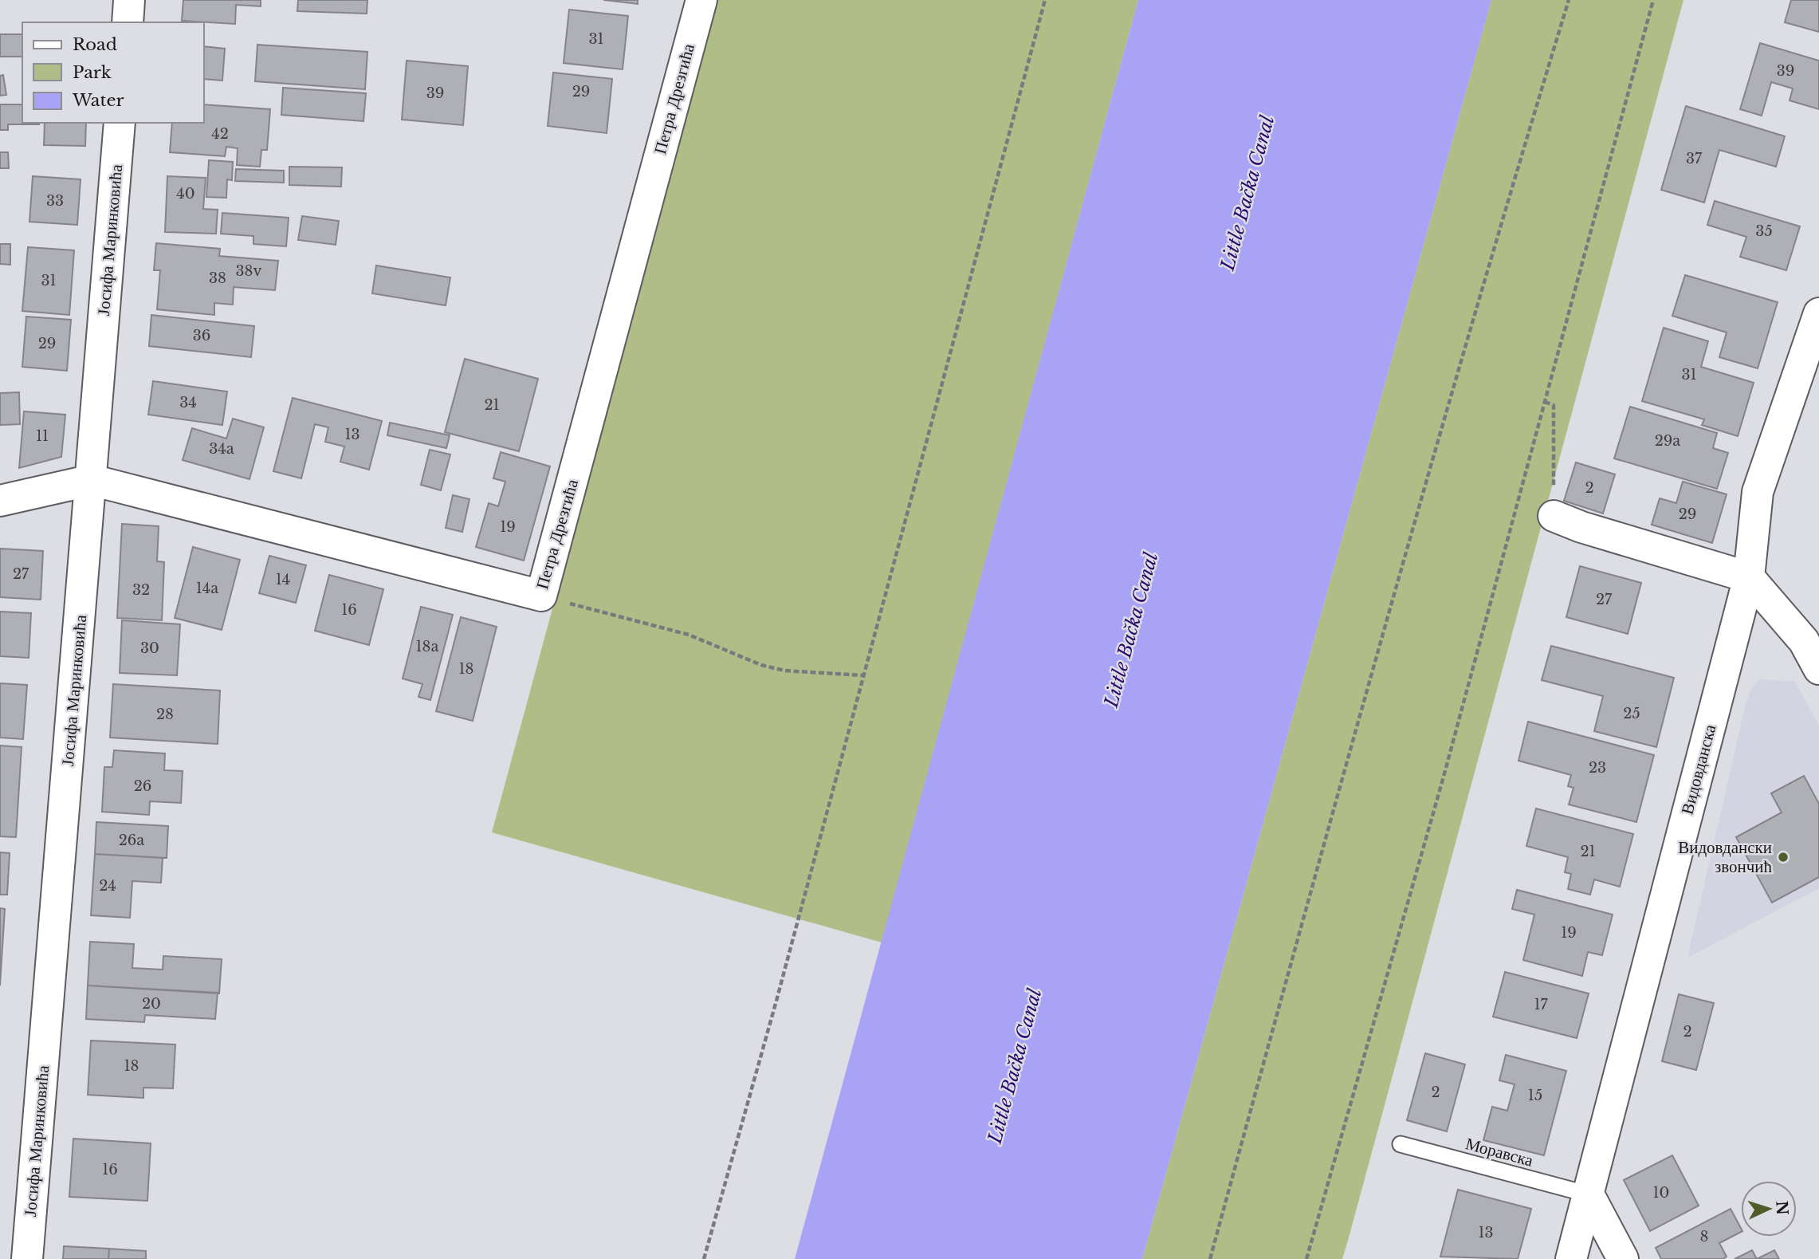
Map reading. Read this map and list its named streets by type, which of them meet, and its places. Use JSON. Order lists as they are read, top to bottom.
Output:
{
  "streets": {
    "street": ["Петра Дрезгића", "Јосифа Маринковића", "Видовданска"],
    "lane": ["Моравска"]
  },
  "crossings": [
    ["Петра Дрезгића", "Јосифа Маринковића"],
    ["Видовданска", "Моравска"]
  ],
  "water": ["Little Bačka Canal"],
  "places": ["Видовдански звончић"],
  "house_numbers": [
    "31",
    "39",
    "29",
    "39",
    "42",
    "37",
    "40",
    "33",
    "35",
    "38v",
    "38",
    "31",
    "36",
    "29",
    "31",
    "34",
    "21",
    "13",
    "11",
    "29a",
    "34a",
    "2",
    "29",
    "19",
    "27",
    "14",
    "14a",
    "32",
    "27",
    "16",
    "18a",
    "30",
    "18",
    "25",
    "28",
    "23",
    "26",
    "26a",
    "21",
    "24",
    "19",
    "20",
    "17",
    "2",
    "18",
    "2",
    "15",
    "16",
    "10",
    "13",
    "8"
  ],
  "legend": ["Road", "Park", "Water"],
  "north": "right"
}
